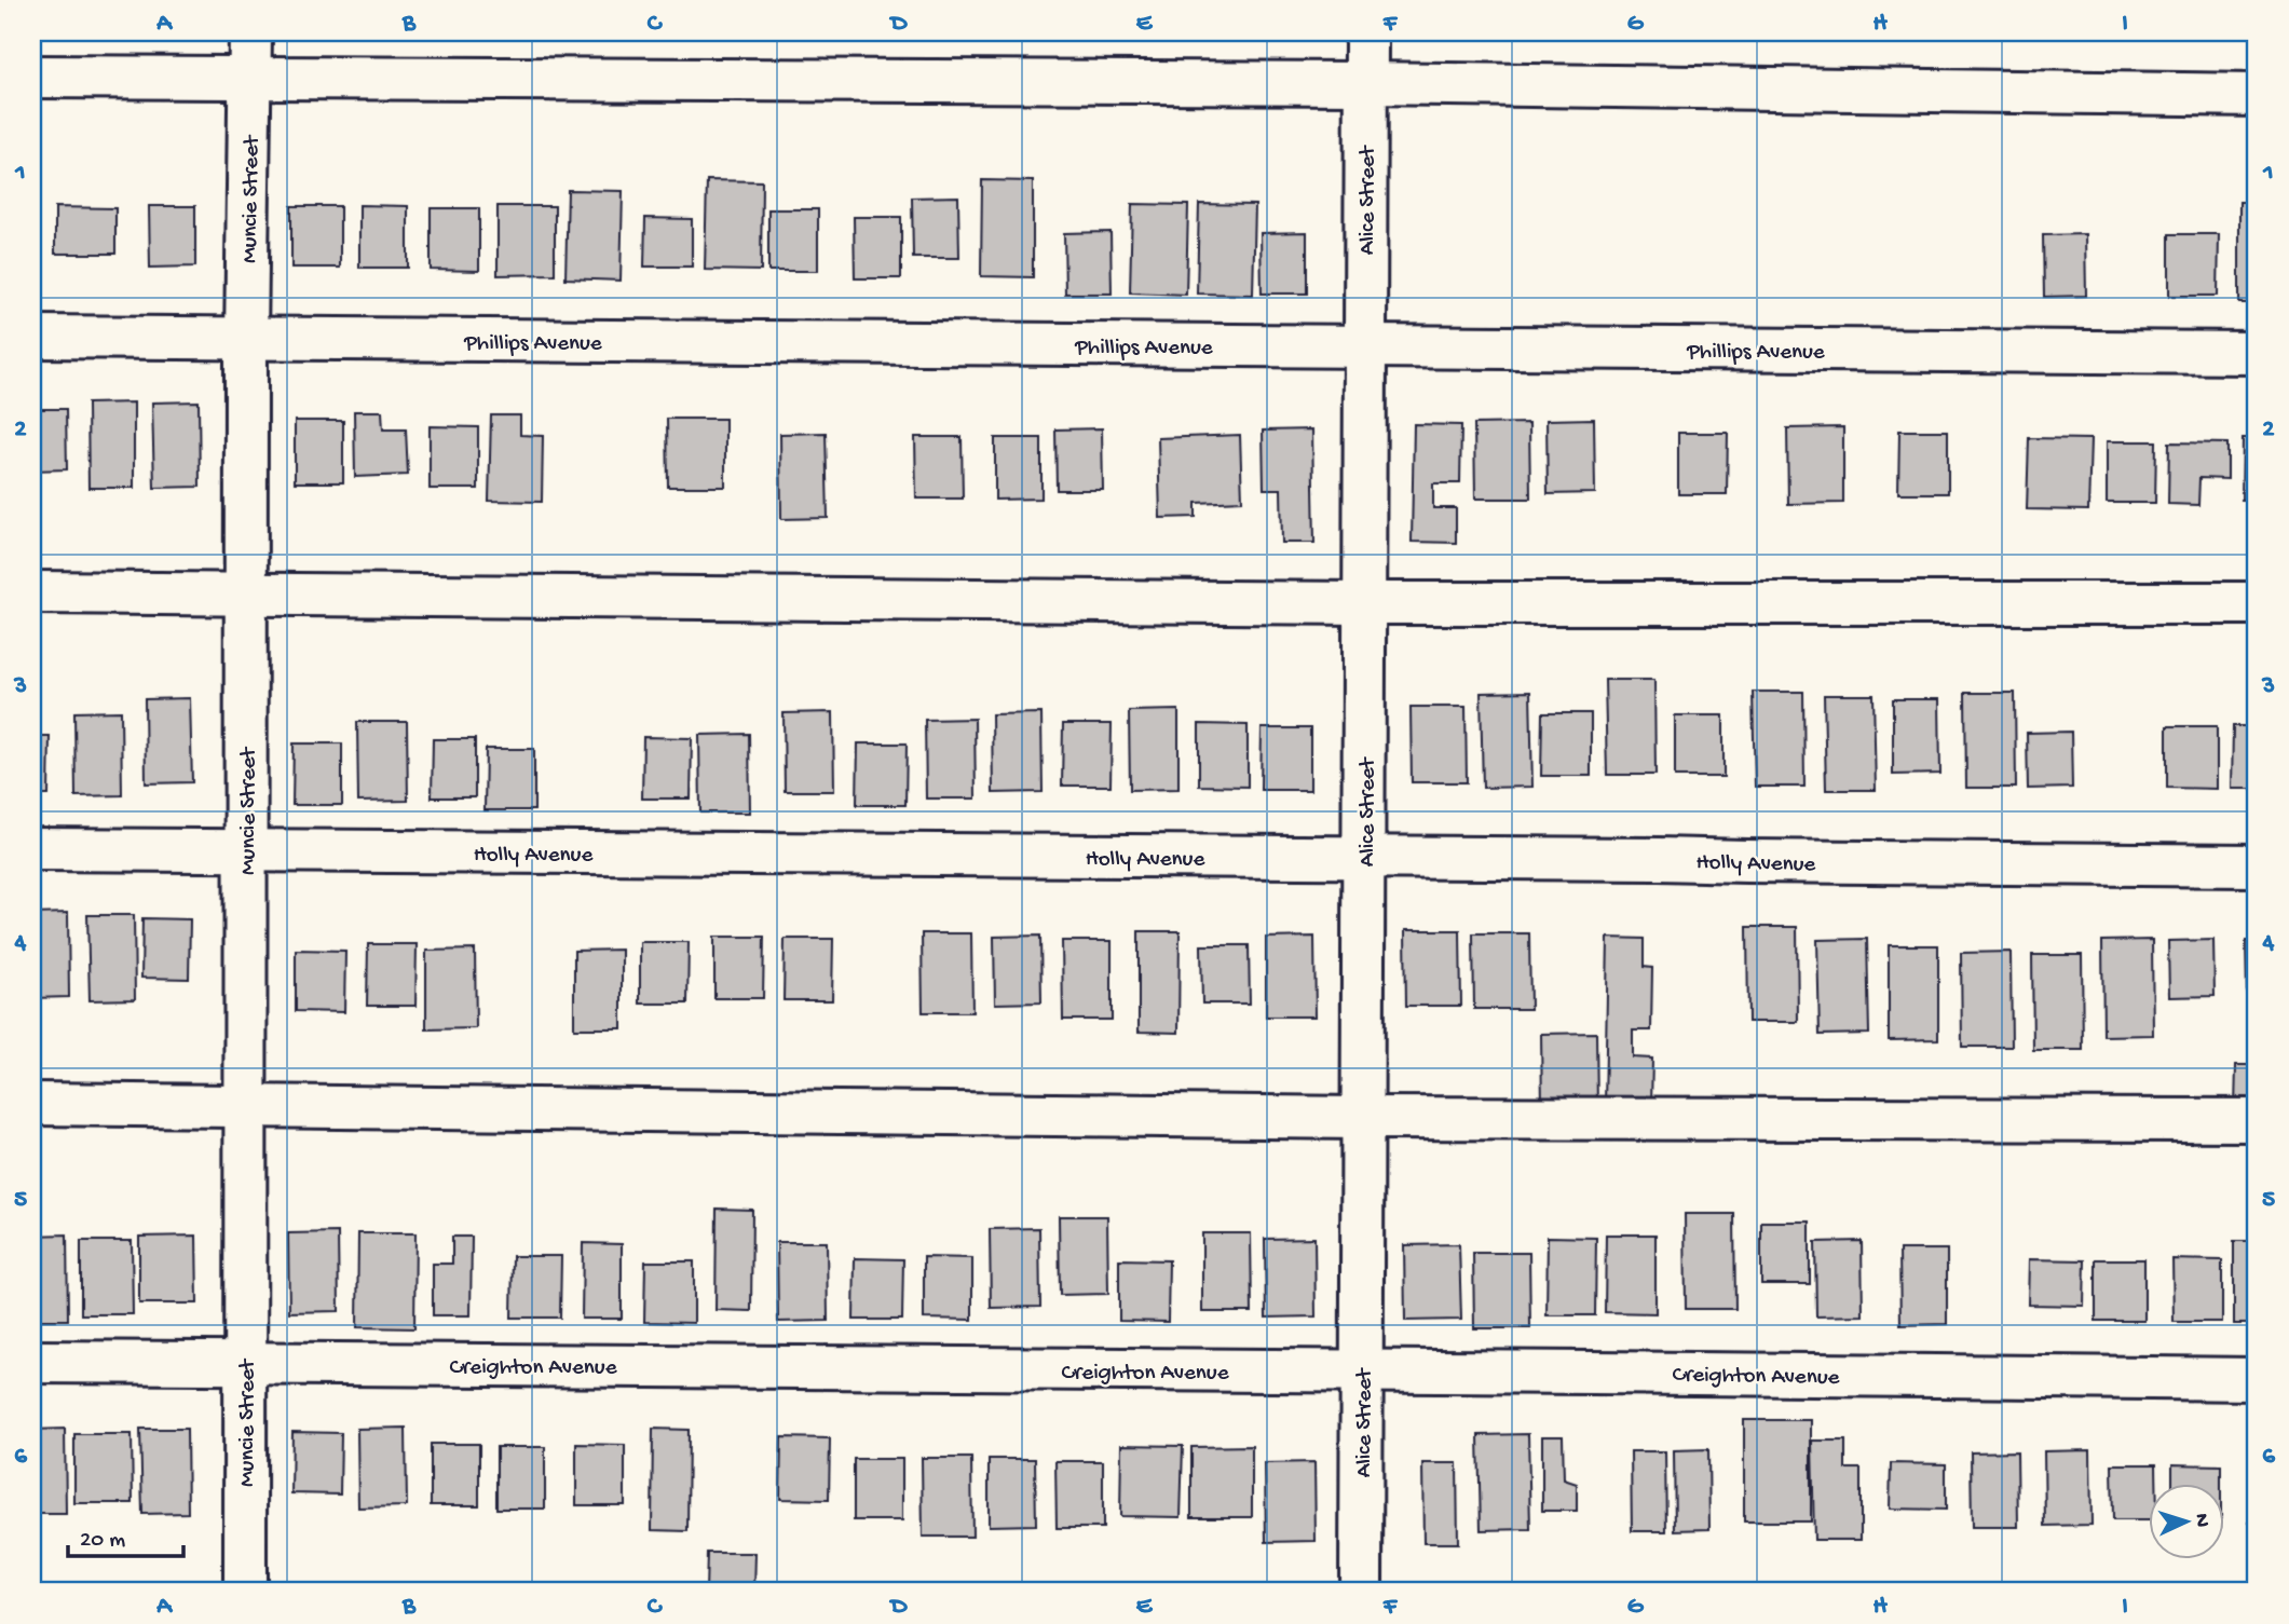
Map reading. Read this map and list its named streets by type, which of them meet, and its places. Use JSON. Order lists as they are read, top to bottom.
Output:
{
  "streets": {
    "street": [
      "Muncie Street",
      "Alice Street",
      "Phillips Avenue",
      "Holly Avenue",
      "Creighton Avenue"
    ]
  },
  "crossings": [
    ["Muncie Street", "Phillips Avenue"],
    ["Muncie Street", "Holly Avenue"],
    ["Muncie Street", "Creighton Avenue"],
    ["Alice Street", "Phillips Avenue"],
    ["Alice Street", "Holly Avenue"],
    ["Alice Street", "Creighton Avenue"]
  ],
  "scale_bar": "20 m",
  "north": "right",
  "grid": {
    "columns": [
      "A",
      "B",
      "C",
      "D",
      "E",
      "F",
      "G",
      "H",
      "I"
    ],
    "rows": [
      "1",
      "2",
      "3",
      "4",
      "5",
      "6"
    ]
  }
}
